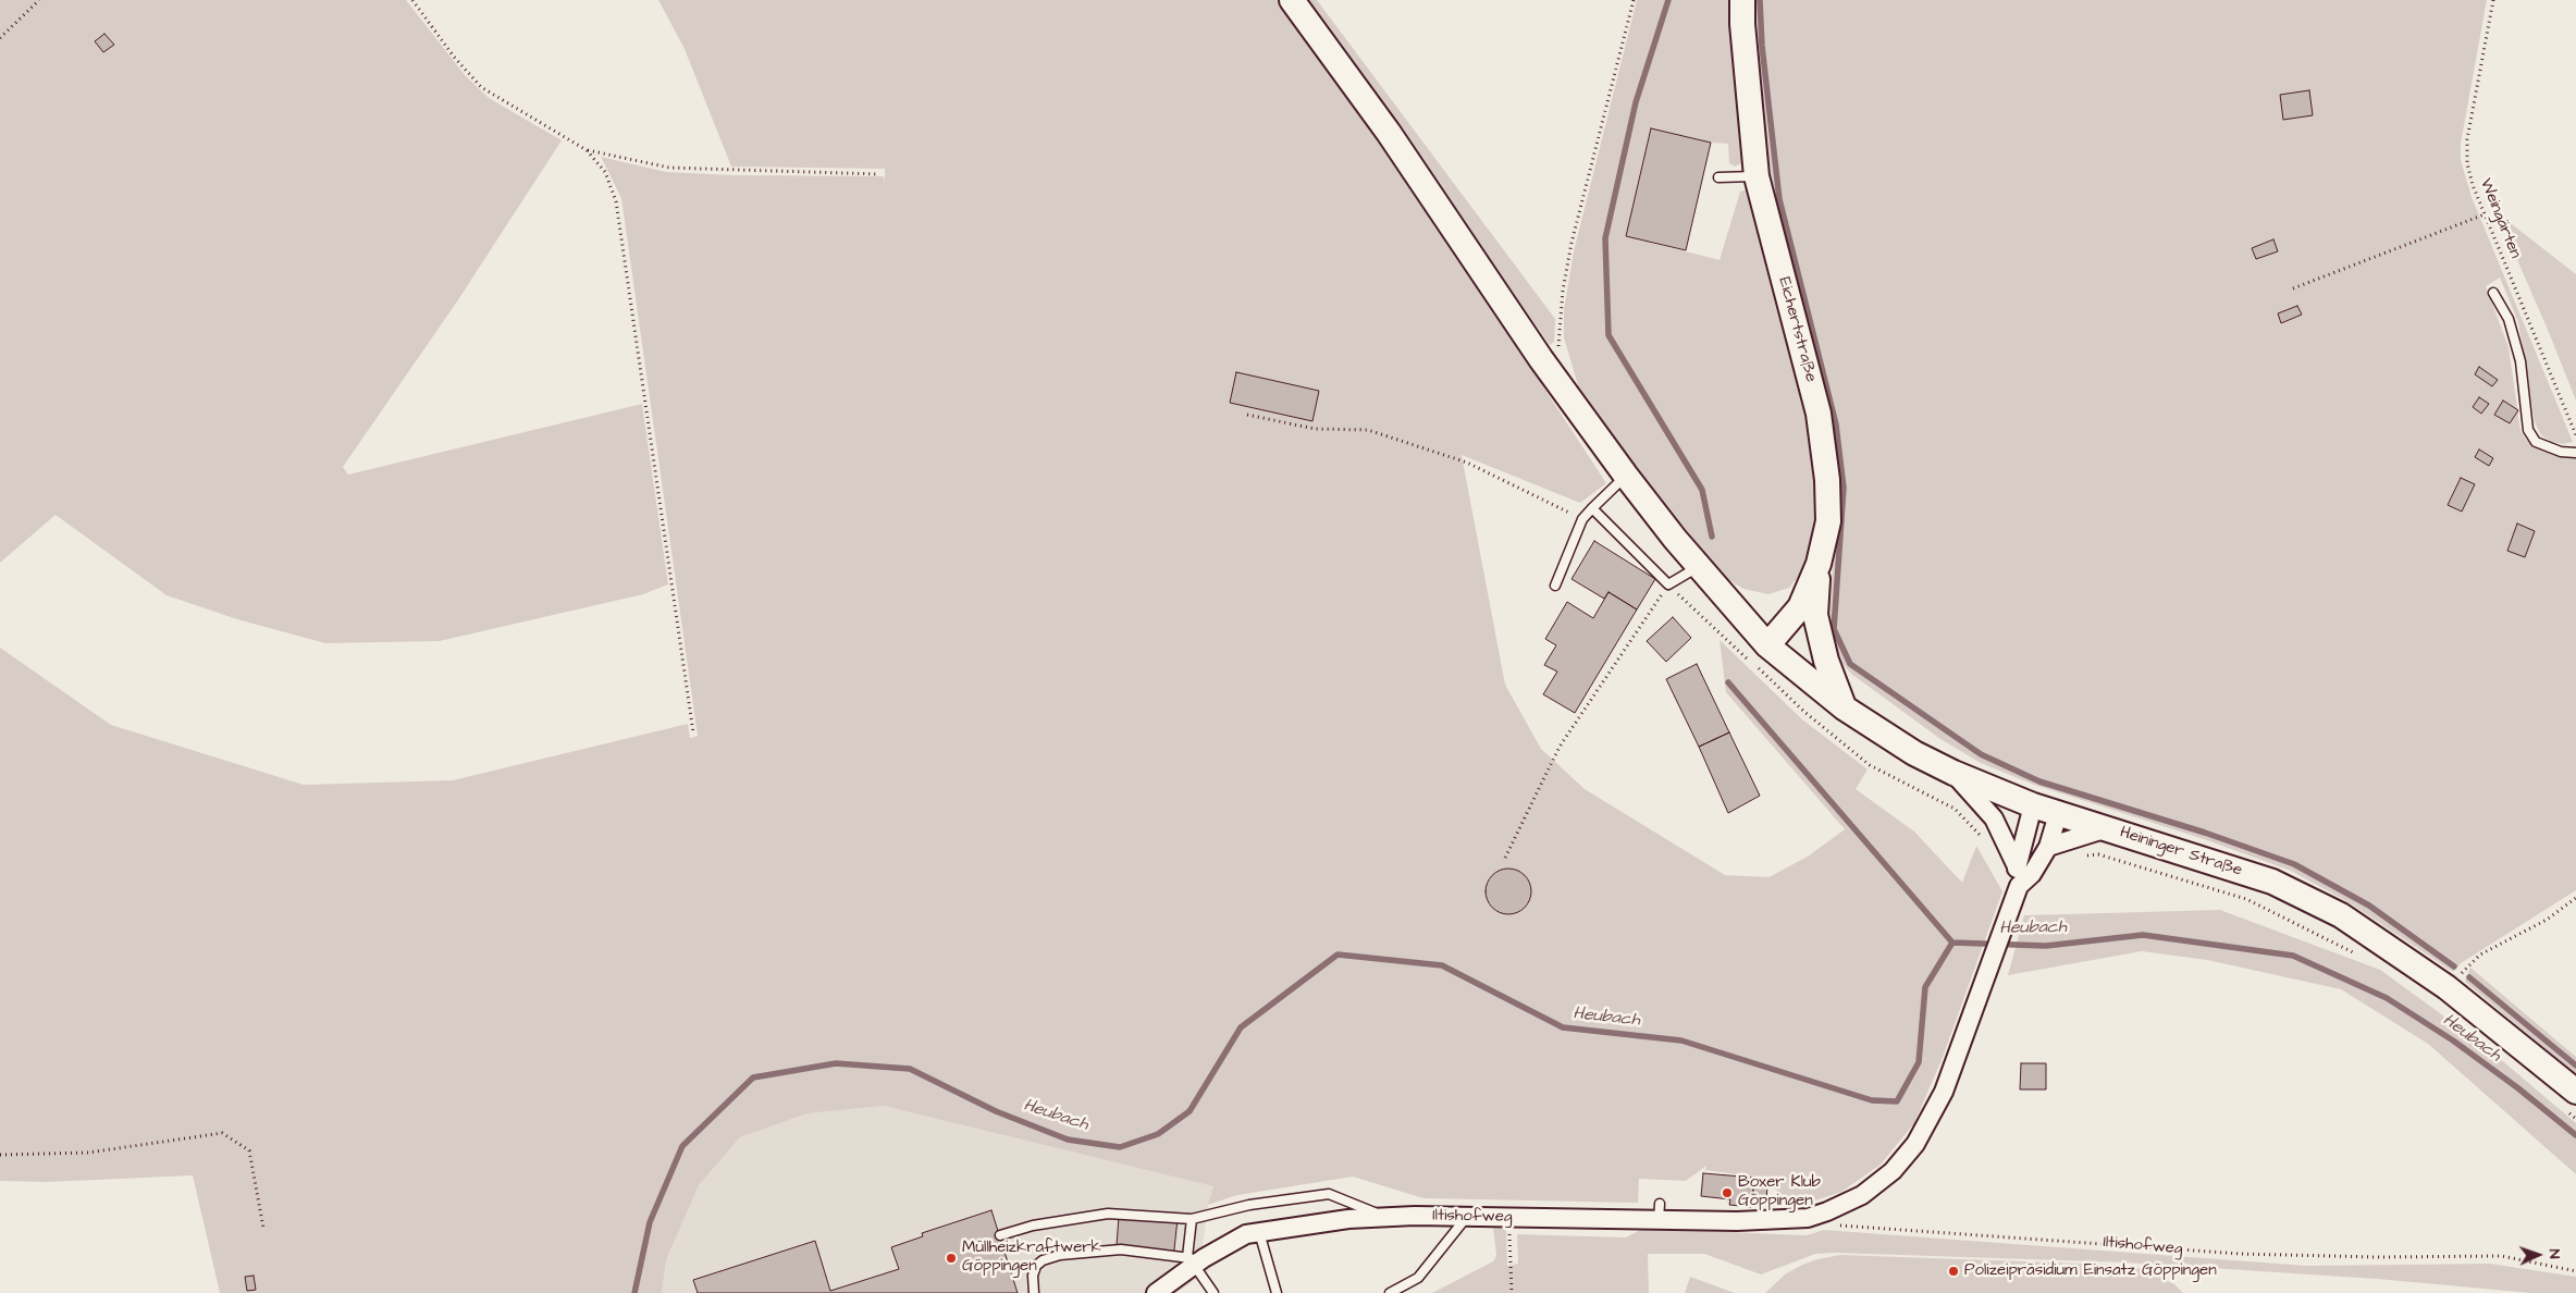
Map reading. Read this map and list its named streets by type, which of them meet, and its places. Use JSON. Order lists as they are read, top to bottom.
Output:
{
  "streets": {
    "main road": ["Eichertstraße", "Heininger Straße"],
    "street": ["Iltishofweg"],
    "path": ["Weingärten"]
  },
  "crossings": [
    ["Eichertstraße", "Heininger Straße"],
    ["Heininger Straße", "Iltishofweg"]
  ],
  "water": ["Heubach"],
  "places": ["Boxer Klub Göppingen", "Müllheizkraftwerk Göppingen", "Polizeipräsidium Einsatz Göppingen"],
  "north": "right"
}
